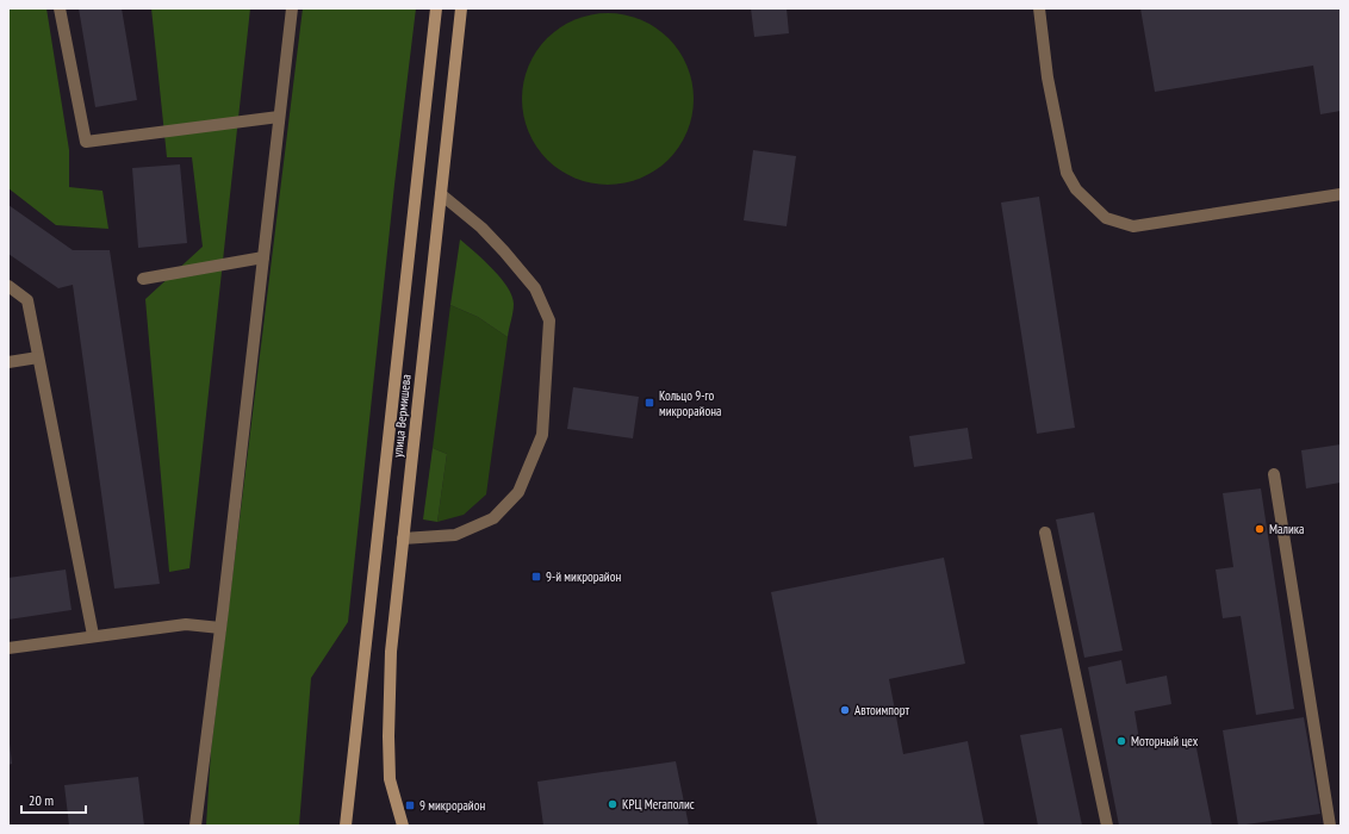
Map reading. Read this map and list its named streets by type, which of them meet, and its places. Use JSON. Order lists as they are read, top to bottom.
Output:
{
  "streets": {
    "main road": ["улица Вермишева"]
  },
  "places": {
    "transit": ["Кольцо 9-го микрорайона", "9-й микрорайон", "9 микрорайон"],
    "other": [
      "Малика",
      "Автоимпорт",
      "Моторный цех",
      "КРЦ Мегаполис"
    ]
  },
  "scale_bar": "20 m"
}
